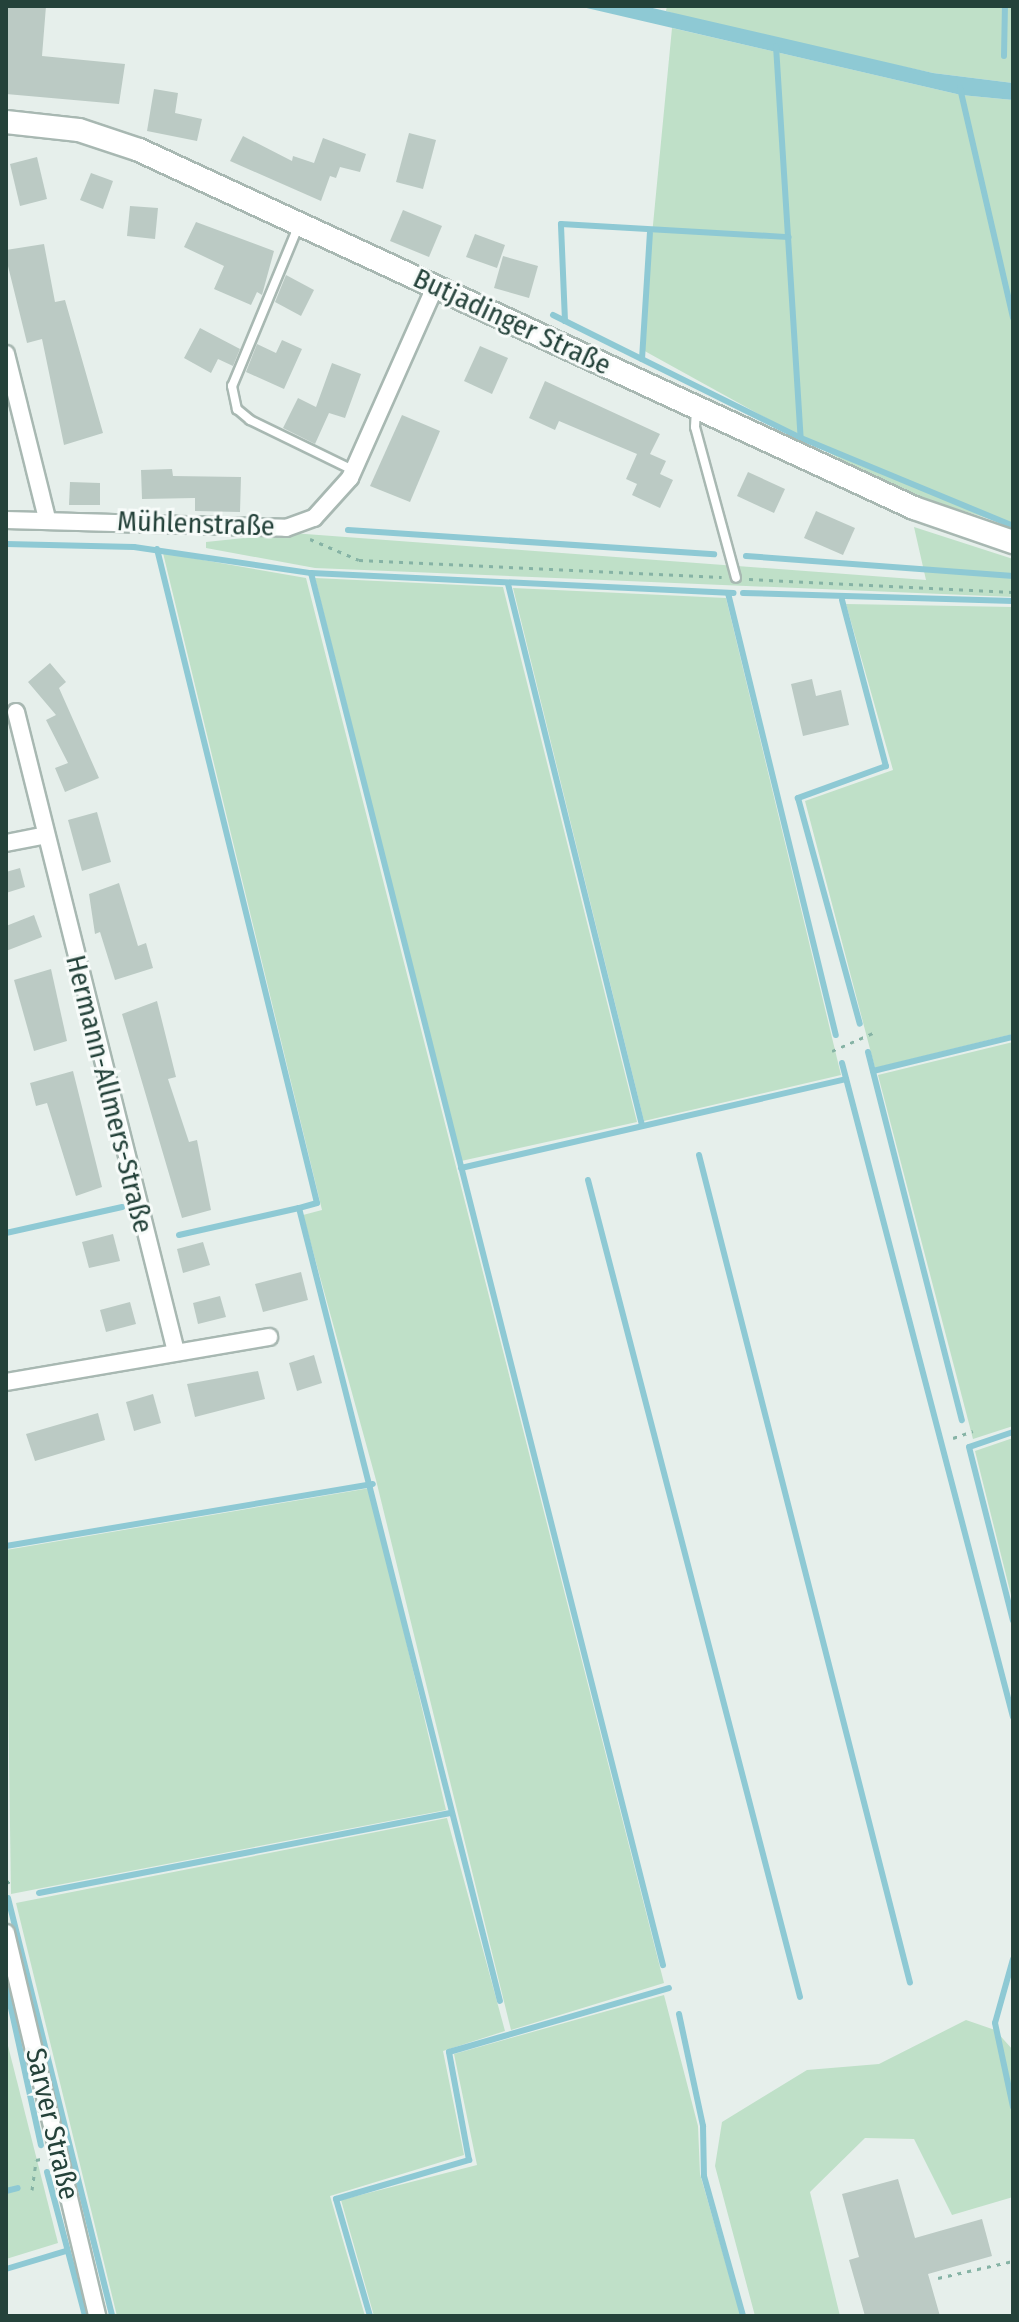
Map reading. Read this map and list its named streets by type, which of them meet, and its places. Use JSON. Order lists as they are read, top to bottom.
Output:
{
  "streets": {
    "main road": ["Butjadinger Straße"],
    "street": ["Mühlenstraße", "Hermann-Allmers-Straße", "Sarver Straße"]
  },
  "crossings": [
    ["Butjadinger Straße", "Mühlenstraße"]
  ]
}
